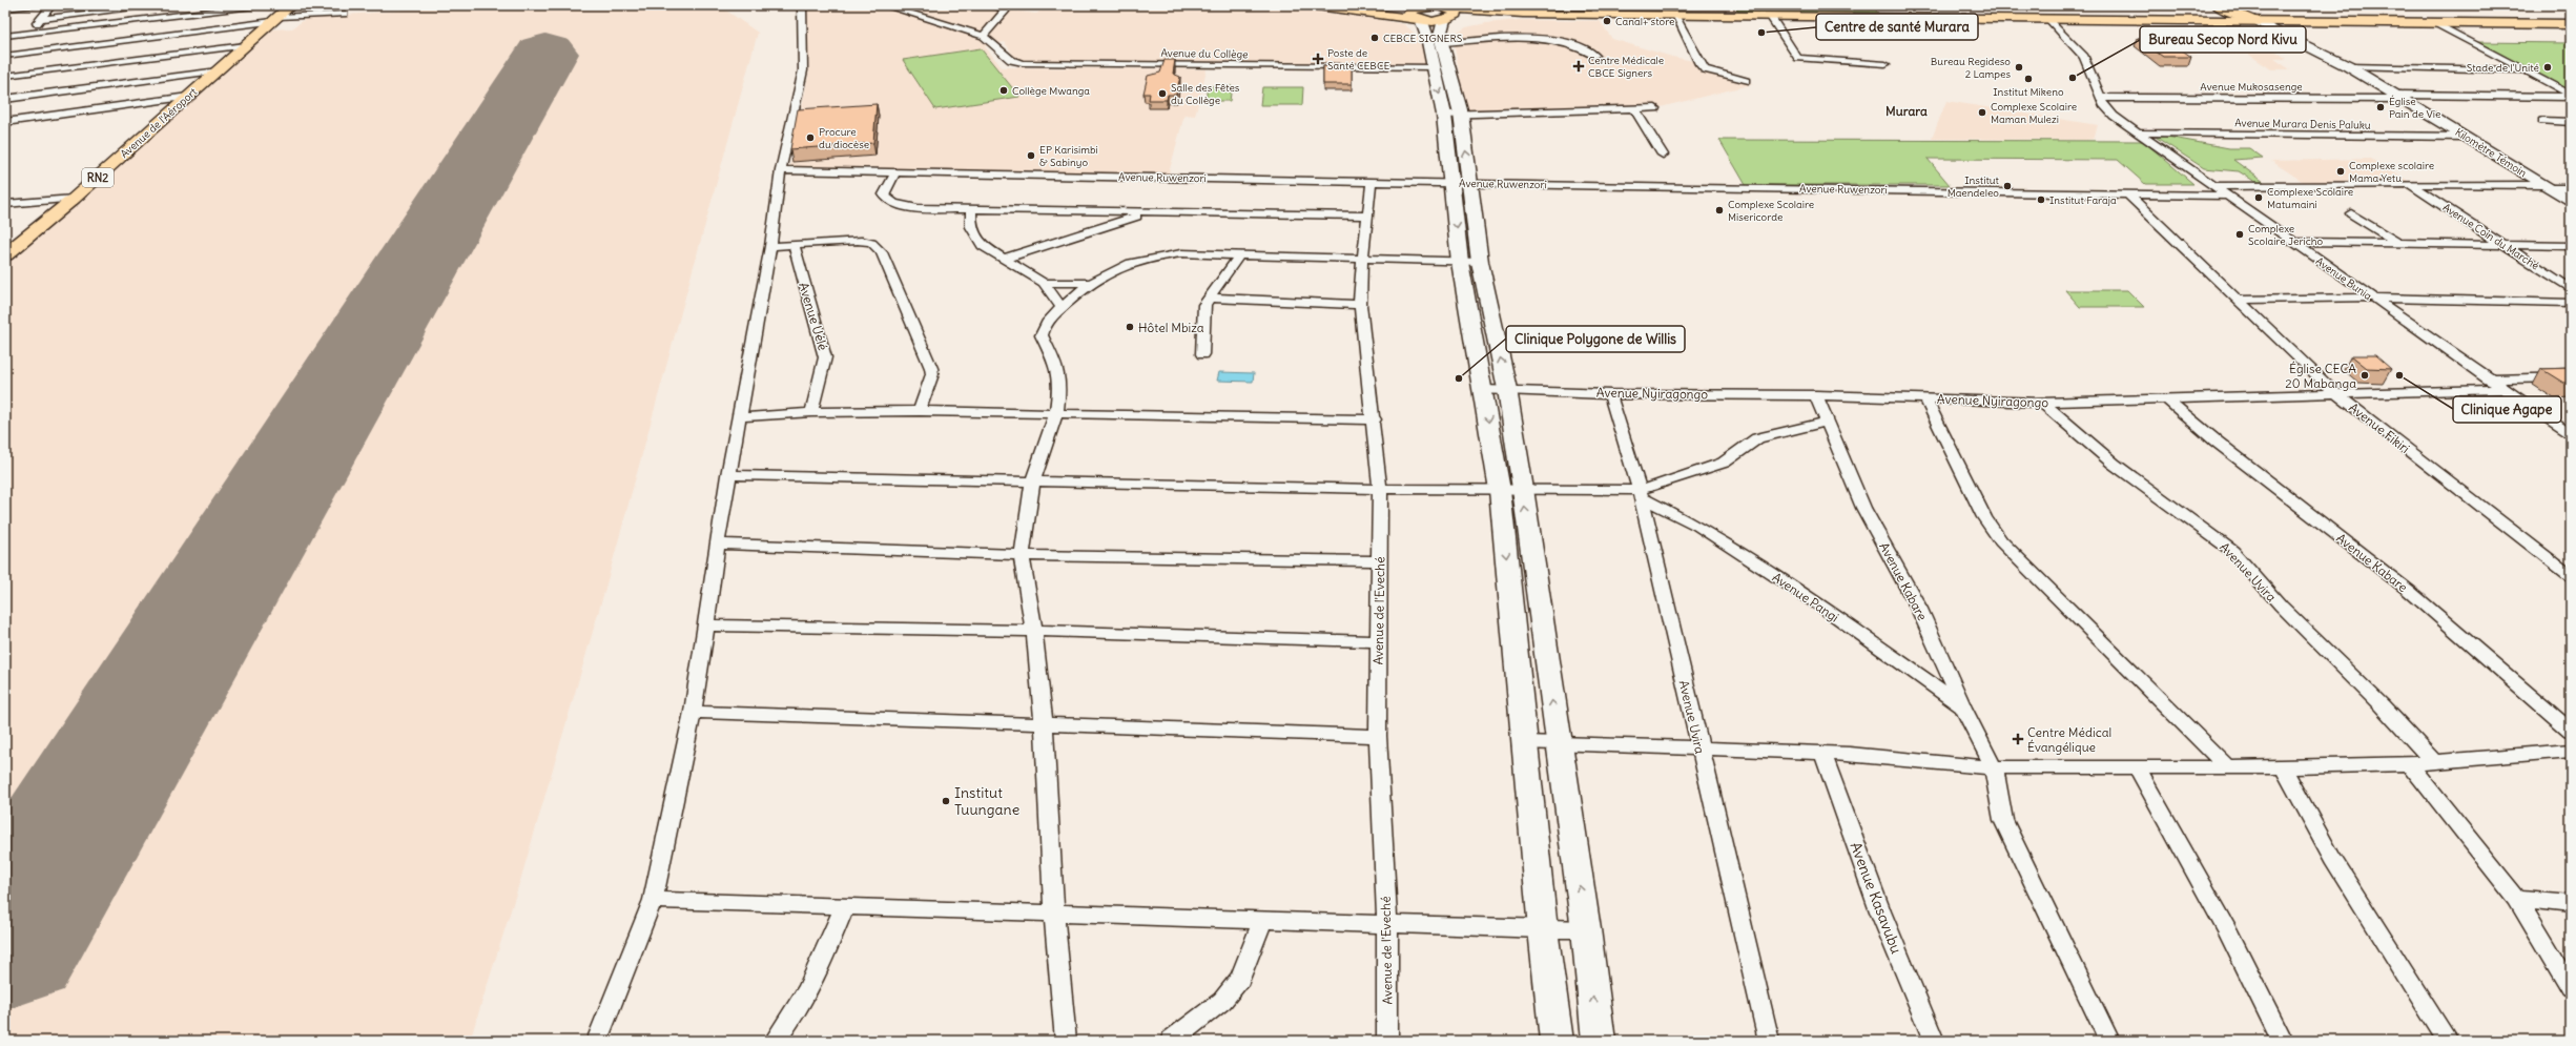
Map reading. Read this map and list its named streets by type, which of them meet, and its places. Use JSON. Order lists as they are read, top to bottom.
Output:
{
  "streets": {
    "main road": ["Avenue de l'Aéroport", "Kilomètre Témoin", "RN2"],
    "street": [
      "Avenue du Collège",
      "Avenue Mukosasenge",
      "Avenue Murara Denis Paluku",
      "Avenue Ruwenzori",
      "Avenue Coin du Marché",
      "Avenue Bunia",
      "Avenue Uélé",
      "Avenue Nyiragongo",
      "Avenue Fikiri",
      "Avenue Kabare",
      "Avenue Uvira",
      "Avenue Pangi",
      "Avenue de l'Eveché",
      "Avenue Kasavubu"
    ]
  },
  "crossings": [
    ["Avenue Mukosasenge", "Kilomètre Témoin"],
    ["Avenue Mukosasenge", "Avenue Bunia"],
    ["Avenue Murara Denis Paluku", "Kilomètre Témoin"],
    ["Avenue Murara Denis Paluku", "Avenue Bunia"],
    ["Avenue Ruwenzori", "Avenue Bunia"],
    ["Avenue Ruwenzori", "Avenue Fikiri"],
    ["Avenue Ruwenzori", "Avenue de l'Eveché"],
    ["Avenue Bunia", "Avenue Nyiragongo"],
    ["Avenue Nyiragongo", "Avenue Fikiri"],
    ["Avenue Nyiragongo", "Avenue Kabare"],
    ["Avenue Nyiragongo", "Avenue Uvira"],
    ["Avenue Kabare", "Avenue Pangi"],
    ["Avenue Uvira", "Avenue Pangi"]
  ],
  "districts": ["Murara"],
  "places": {
    "other": [
      "Canal+ store",
      "Centre de santé Murara",
      "CEBCE SIGNERS",
      "Bureau Regideso 2 Lampes",
      "Stade de l'Unité",
      "Bureau Secop Nord Kivu",
      "Institut Mikeno",
      "Collège Mwanga",
      "Salle des Fêtes du Collège",
      "Église Pain de Vie",
      "Complexe Scolaire Maman Mulezi",
      "Procure du diocèse",
      "EP Karisimbi & Sabinyo",
      "Complexe scolaire Mama Yetu",
      "Institut Maendeleo",
      "Complexe Scolaire Matumaini",
      "Institut Faraja",
      "Complexe Scolaire Misericorde",
      "Complexe Scolaire Jericho",
      "Hôtel Mbiza",
      "Église CECA 20 Mabanga",
      "Clinique Agape",
      "Clinique Polygone de Willis",
      "Institut Tuungane"
    ],
    "health": ["Poste de Santé CEBCE", "Centre Médicale CBCE Signers", "Centre Médical Évangélique"]
  }
}
